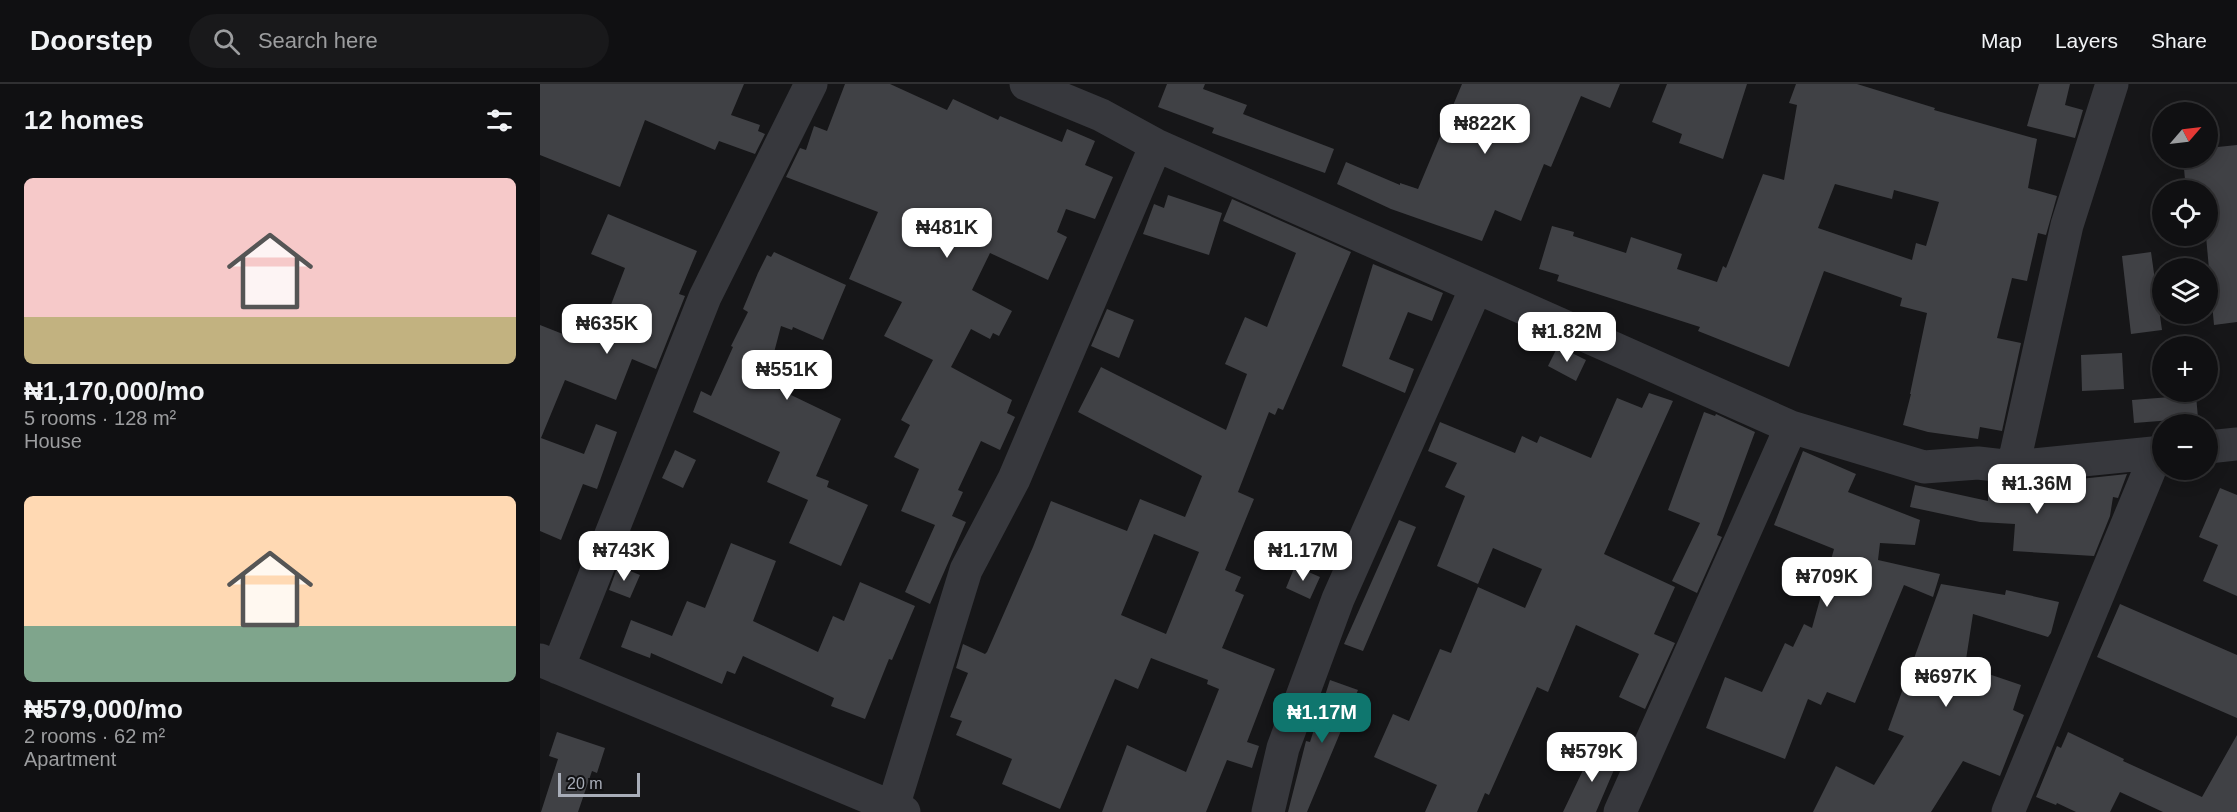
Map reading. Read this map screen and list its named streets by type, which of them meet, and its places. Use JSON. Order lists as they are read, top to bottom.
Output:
{
  "scale_bar": "20 m",
  "north": "top right",
  "page": {
    "header": "Doorstep",
    "search": "Search here",
    "nav": ["Map", "Layers", "Share"],
    "heading": "12 homes",
    "map_buttons": ["+", "−"],
    "price": [
      "₦822K",
      "₦481K",
      "₦635K",
      "₦1.82M",
      "₦551K",
      "₦1.36M",
      "₦743K",
      "₦1.17M",
      "₦709K",
      "₦697K",
      "₦1.17M",
      "₦579K"
    ],
    "list": [
      {
        "name": "₦1,170,000/mo",
        "note": "5 rooms · 128 m² · House"
      },
      {
        "name": "₦579,000/mo",
        "note": "2 rooms · 62 m² · Apartment"
      }
    ],
    "scale": "20 m"
  }
}
